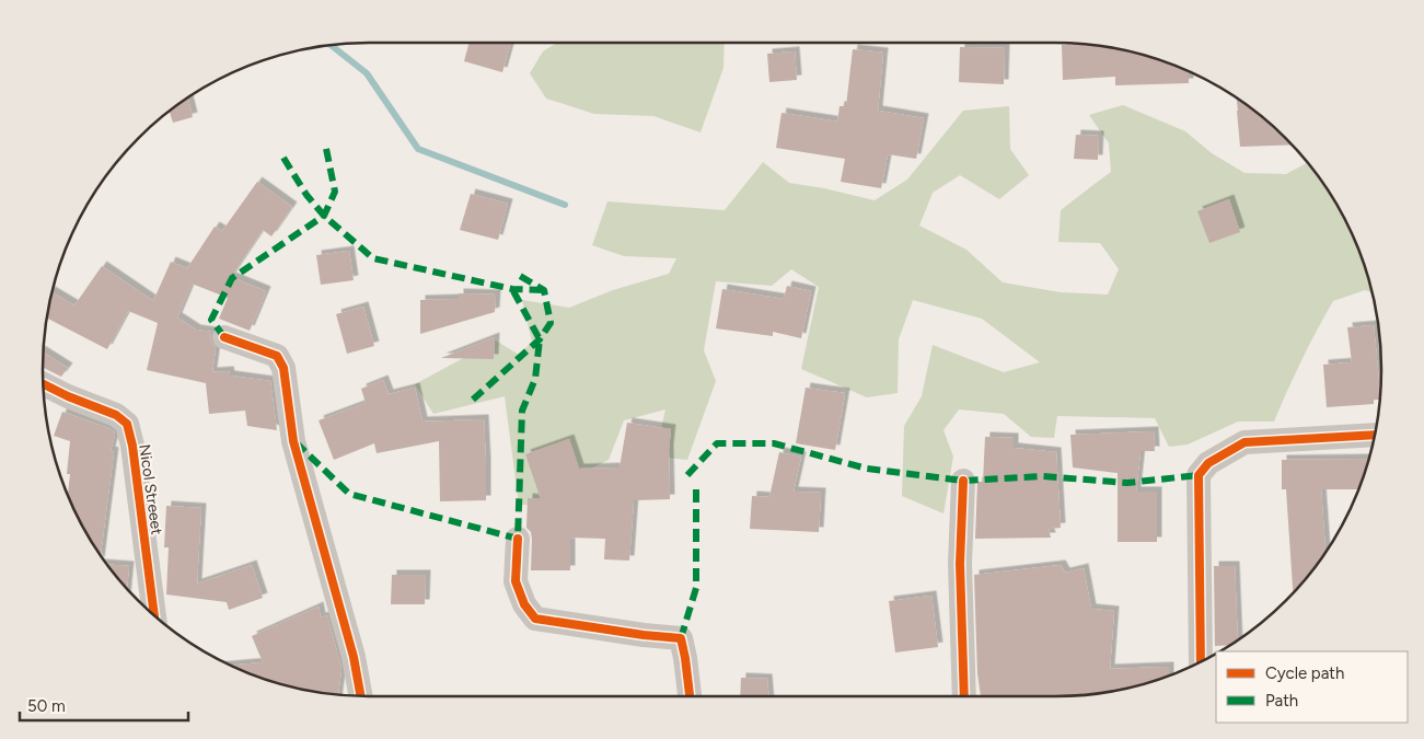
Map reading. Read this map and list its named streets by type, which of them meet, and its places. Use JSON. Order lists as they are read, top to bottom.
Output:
{
  "streets": {
    "street": ["Nicol Streeet"]
  },
  "legend": ["Cycle path", "Path"],
  "scale_bar": "50 m"
}
